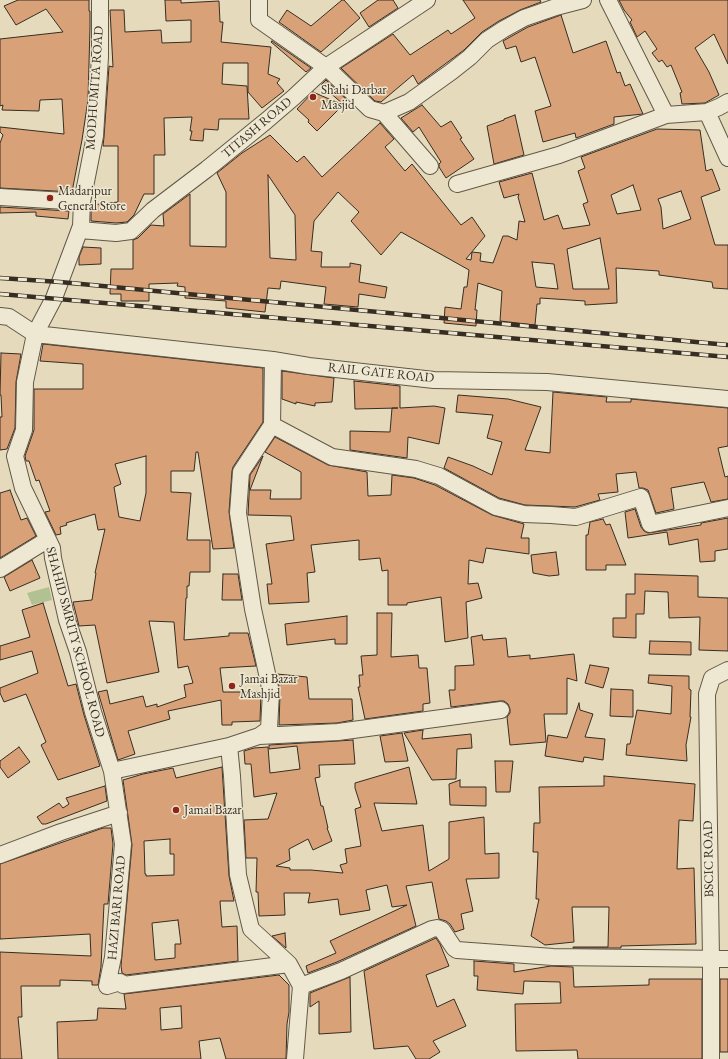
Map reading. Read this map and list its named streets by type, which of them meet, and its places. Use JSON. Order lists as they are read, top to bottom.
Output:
{
  "streets": {
    "street": [
      "MODHUMITA ROAD",
      "TITASH ROAD",
      "RAIL GATE ROAD",
      "SHAHID SMRITY SCHOOL ROAD",
      "BSCIC ROAD",
      "HAZI BARI ROAD"
    ]
  },
  "crossings": [
    ["MODHUMITA ROAD", "TITASH ROAD"],
    ["MODHUMITA ROAD", "RAIL GATE ROAD"],
    ["MODHUMITA ROAD", "SHAHID SMRITY SCHOOL ROAD"],
    ["RAIL GATE ROAD", "SHAHID SMRITY SCHOOL ROAD"],
    ["SHAHID SMRITY SCHOOL ROAD", "HAZI BARI ROAD"]
  ],
  "places": [
    "Shahi Darbar Masjid",
    "Madaripur General Store",
    "Jamai Bazar Mashjid",
    "Jamai Bazar"
  ]
}
